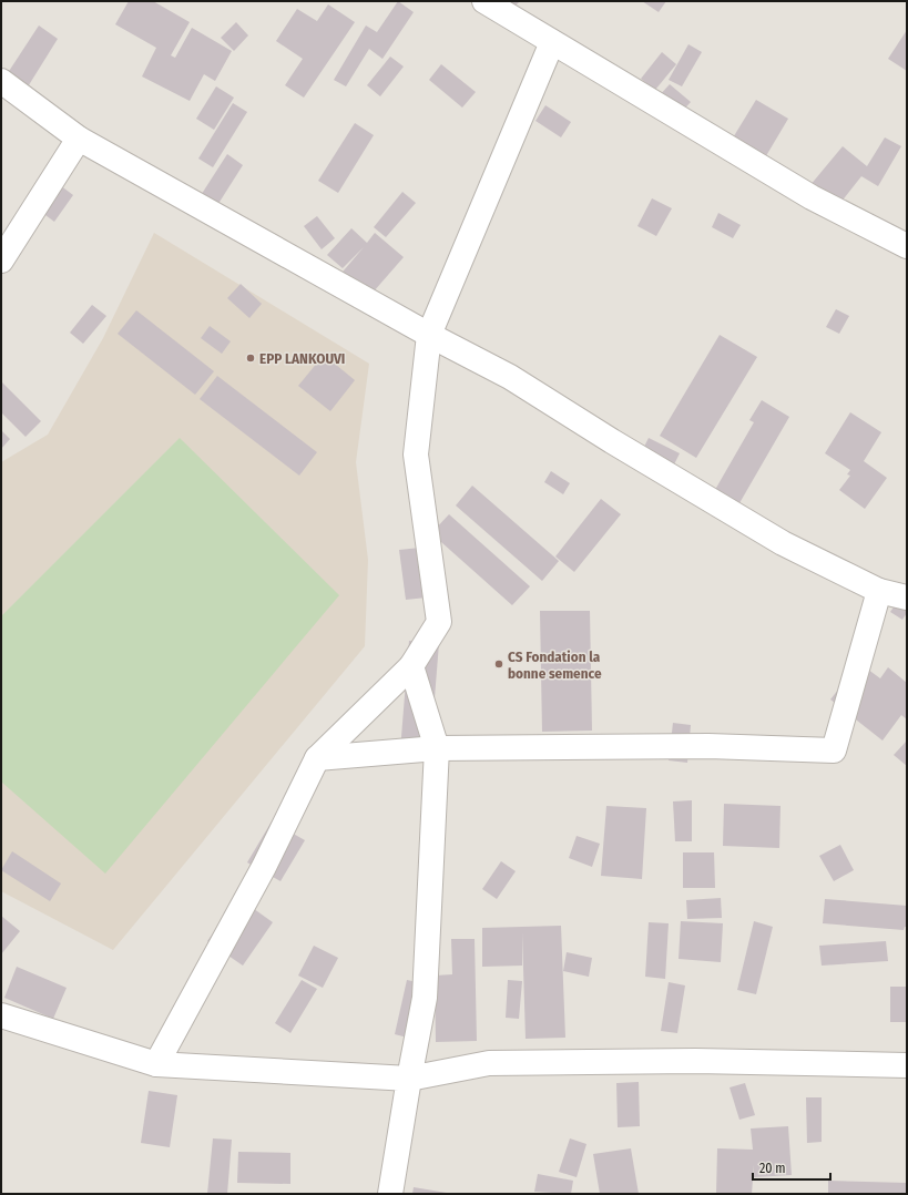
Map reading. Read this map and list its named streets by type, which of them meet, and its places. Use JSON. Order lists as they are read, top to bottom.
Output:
{
  "places": ["EPP LANKOUVI", "CS Fondation la bonne semence"],
  "scale_bar": "20 m"
}
